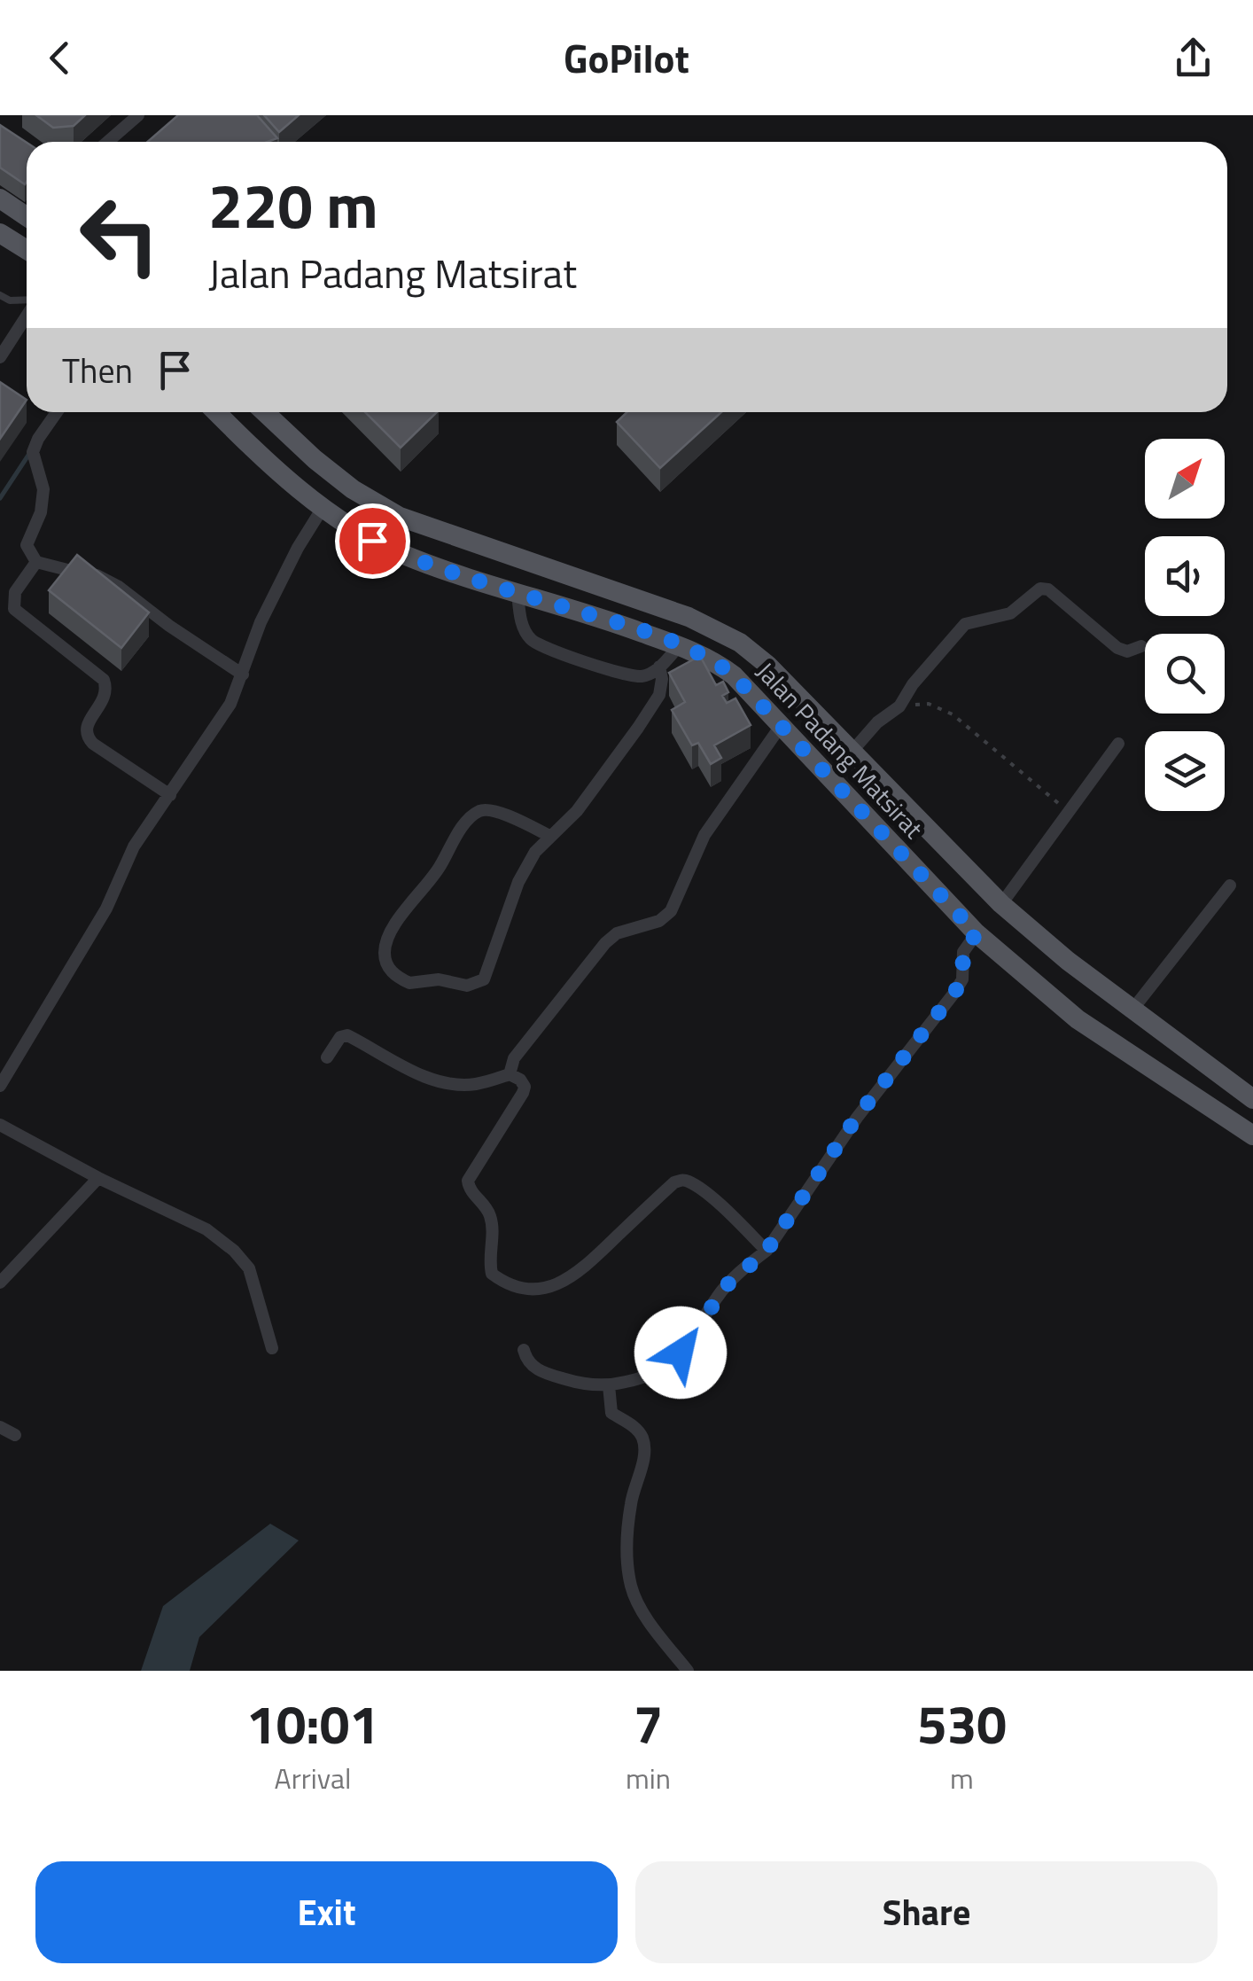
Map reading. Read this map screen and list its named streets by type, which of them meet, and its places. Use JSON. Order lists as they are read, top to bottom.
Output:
{
  "streets": {
    "main road": ["Jalan Padang Matsirat"]
  },
  "north": "top right",
  "page": {
    "header": "GoPilot",
    "turn": ["220 m", "Jalan Padang Matsirat"],
    "then": "Then",
    "eta": [
      "10:01",
      "Arrival",
      "7",
      "min",
      "530",
      "m"
    ],
    "buttons": ["Exit", "Share"]
  }
}
